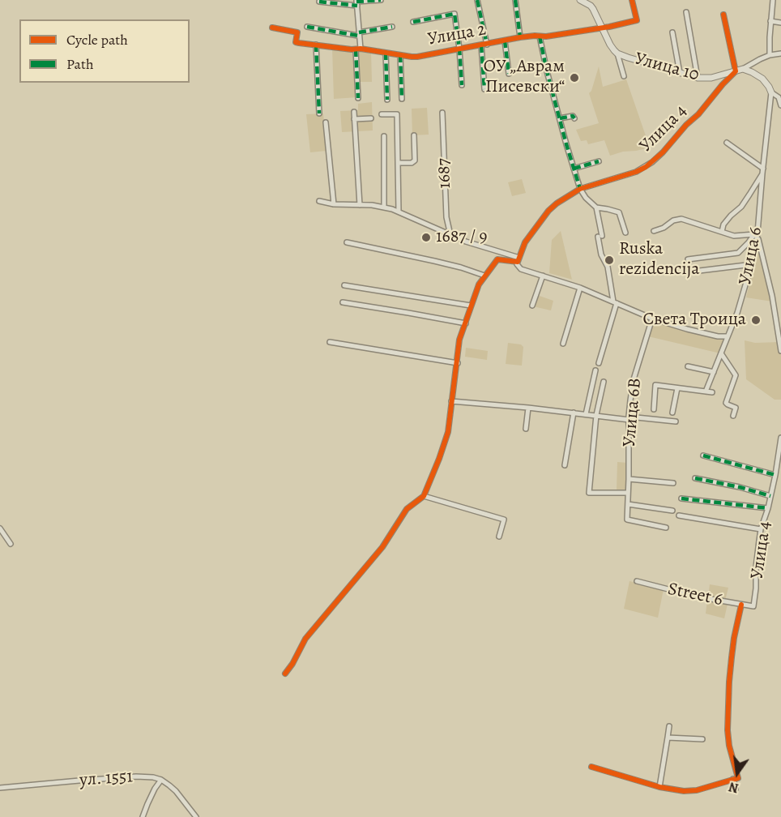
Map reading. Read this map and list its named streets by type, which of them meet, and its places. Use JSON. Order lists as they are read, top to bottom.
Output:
{
  "streets": {
    "street": [
      "Улица 2",
      "Улица 10",
      "Улица 4",
      "1687",
      "Улица 6",
      "Улица 6B",
      "Street 6",
      "ул. 1551"
    ]
  },
  "crossings": [
    ["Улица 2", "Улица 10"],
    ["Улица 10", "Улица 4"],
    ["Улица 4", "Street 6"]
  ],
  "places": [
    "ОУ „Аврам Писевски“",
    "1687 / 9",
    "Ruska rezidencija",
    "Света Троица"
  ],
  "legend": ["Cycle path", "Path"],
  "north": "bottom"
}
